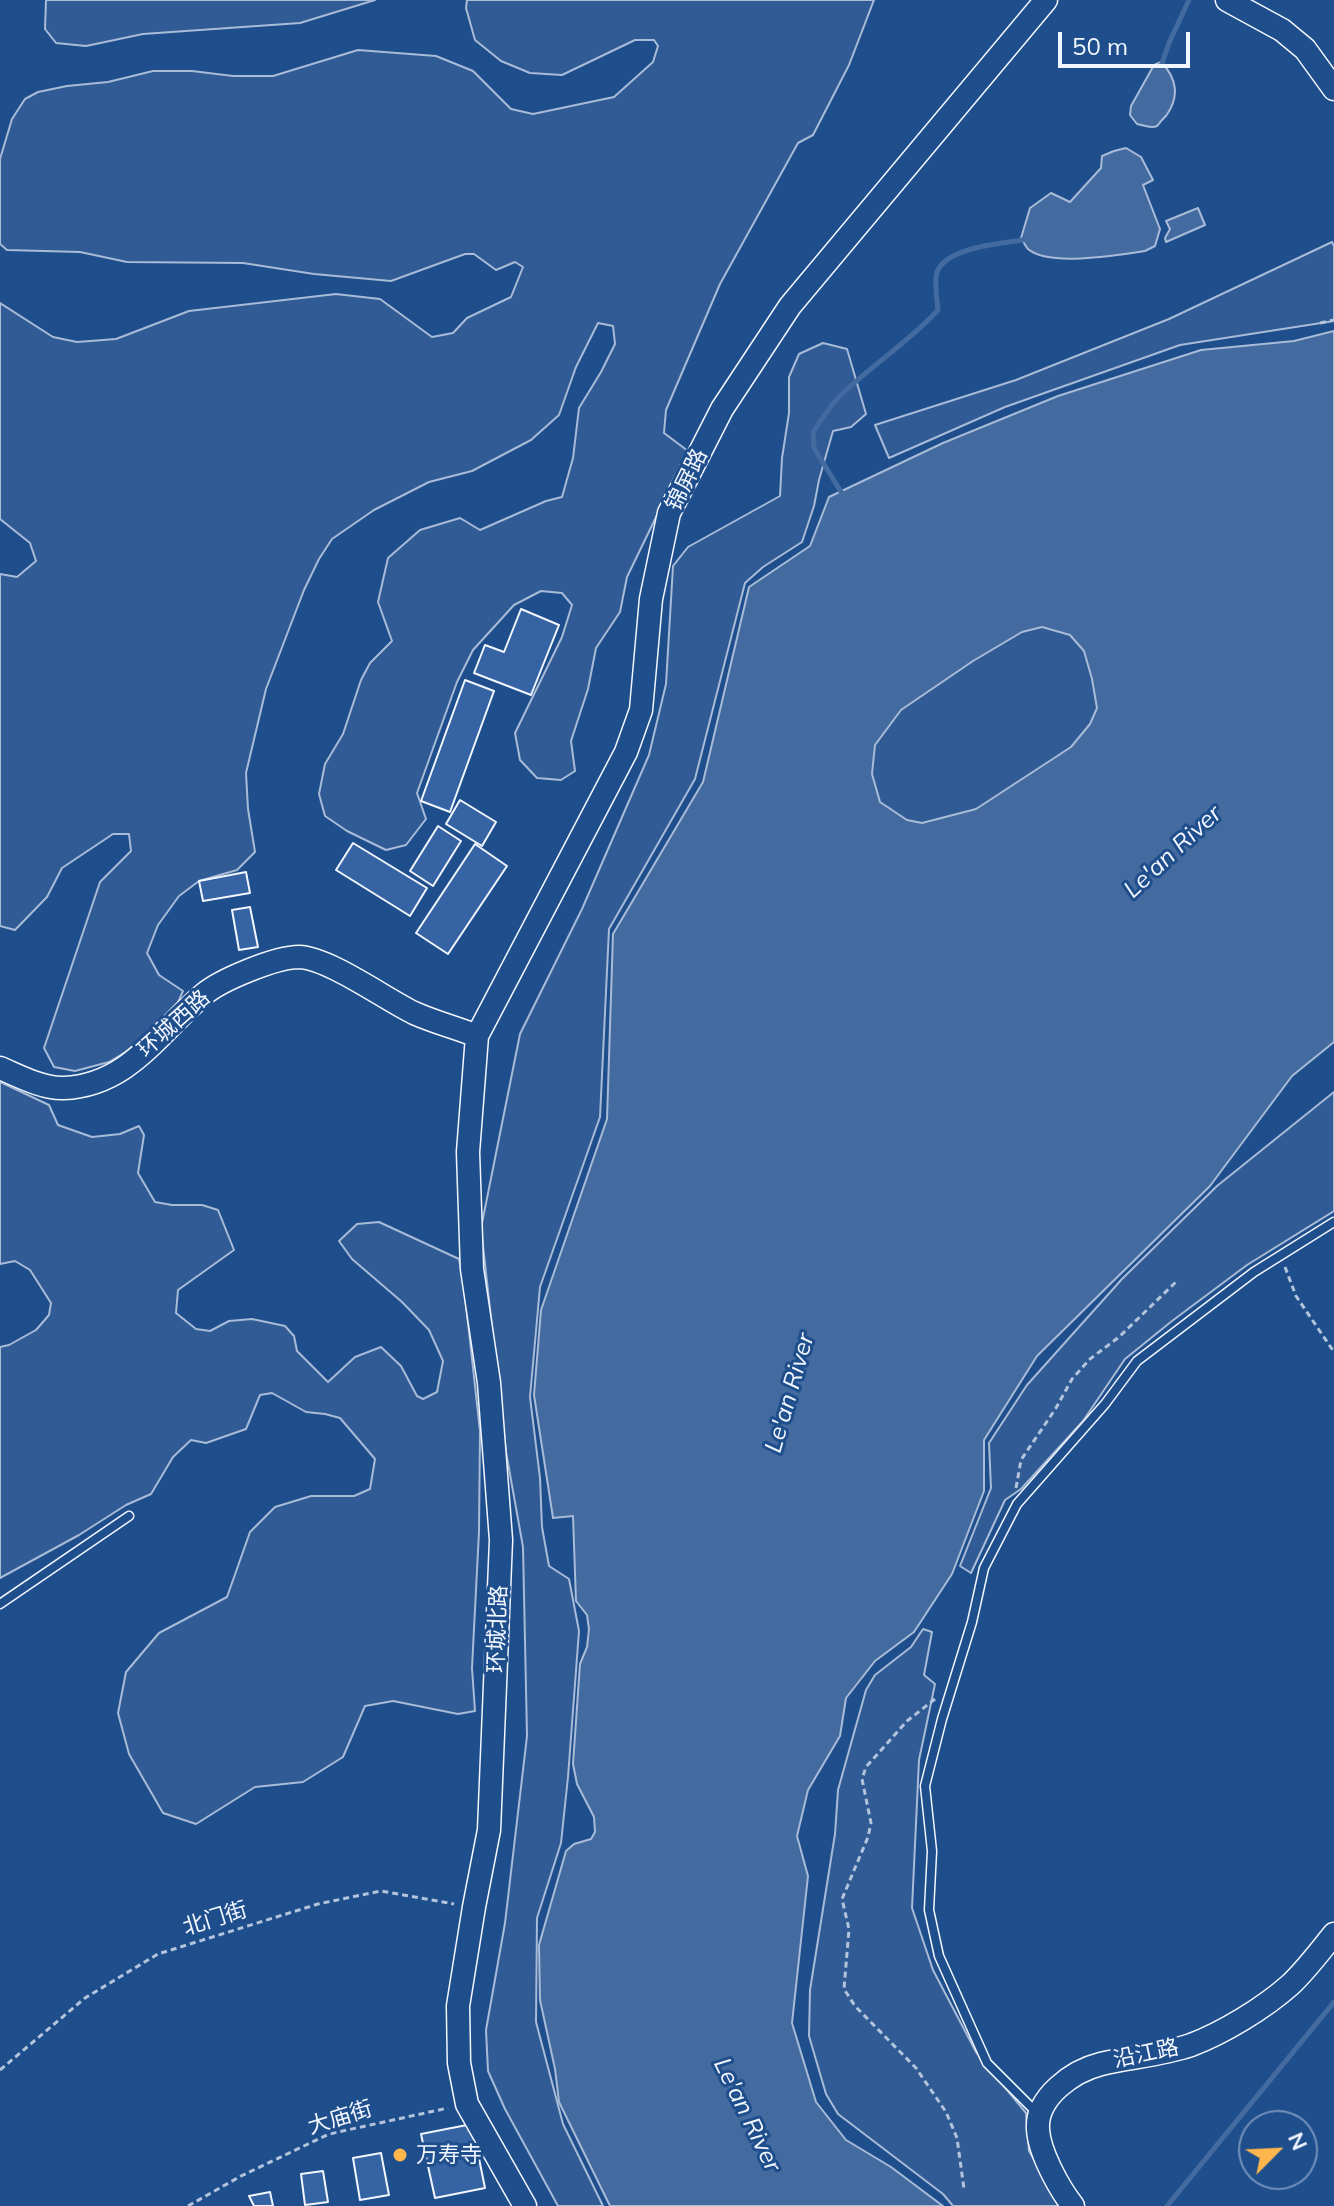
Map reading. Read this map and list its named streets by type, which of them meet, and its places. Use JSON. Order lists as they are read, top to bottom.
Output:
{
  "streets": {
    "street": [
      "锦屏路",
      "环城西路",
      "环城北路",
      "沿江路"
    ],
    "path": ["北门街", "大庙街"]
  },
  "crossings": [
    ["锦屏路", "环城西路"],
    ["锦屏路", "环城北路"],
    ["环城西路", "环城北路"],
    ["环城北路", "北门街"],
    ["环城北路", "大庙街"]
  ],
  "water": ["Le'an River"],
  "places": ["万寿寺"],
  "scale_bar": "50 m",
  "north": "top right"
}
